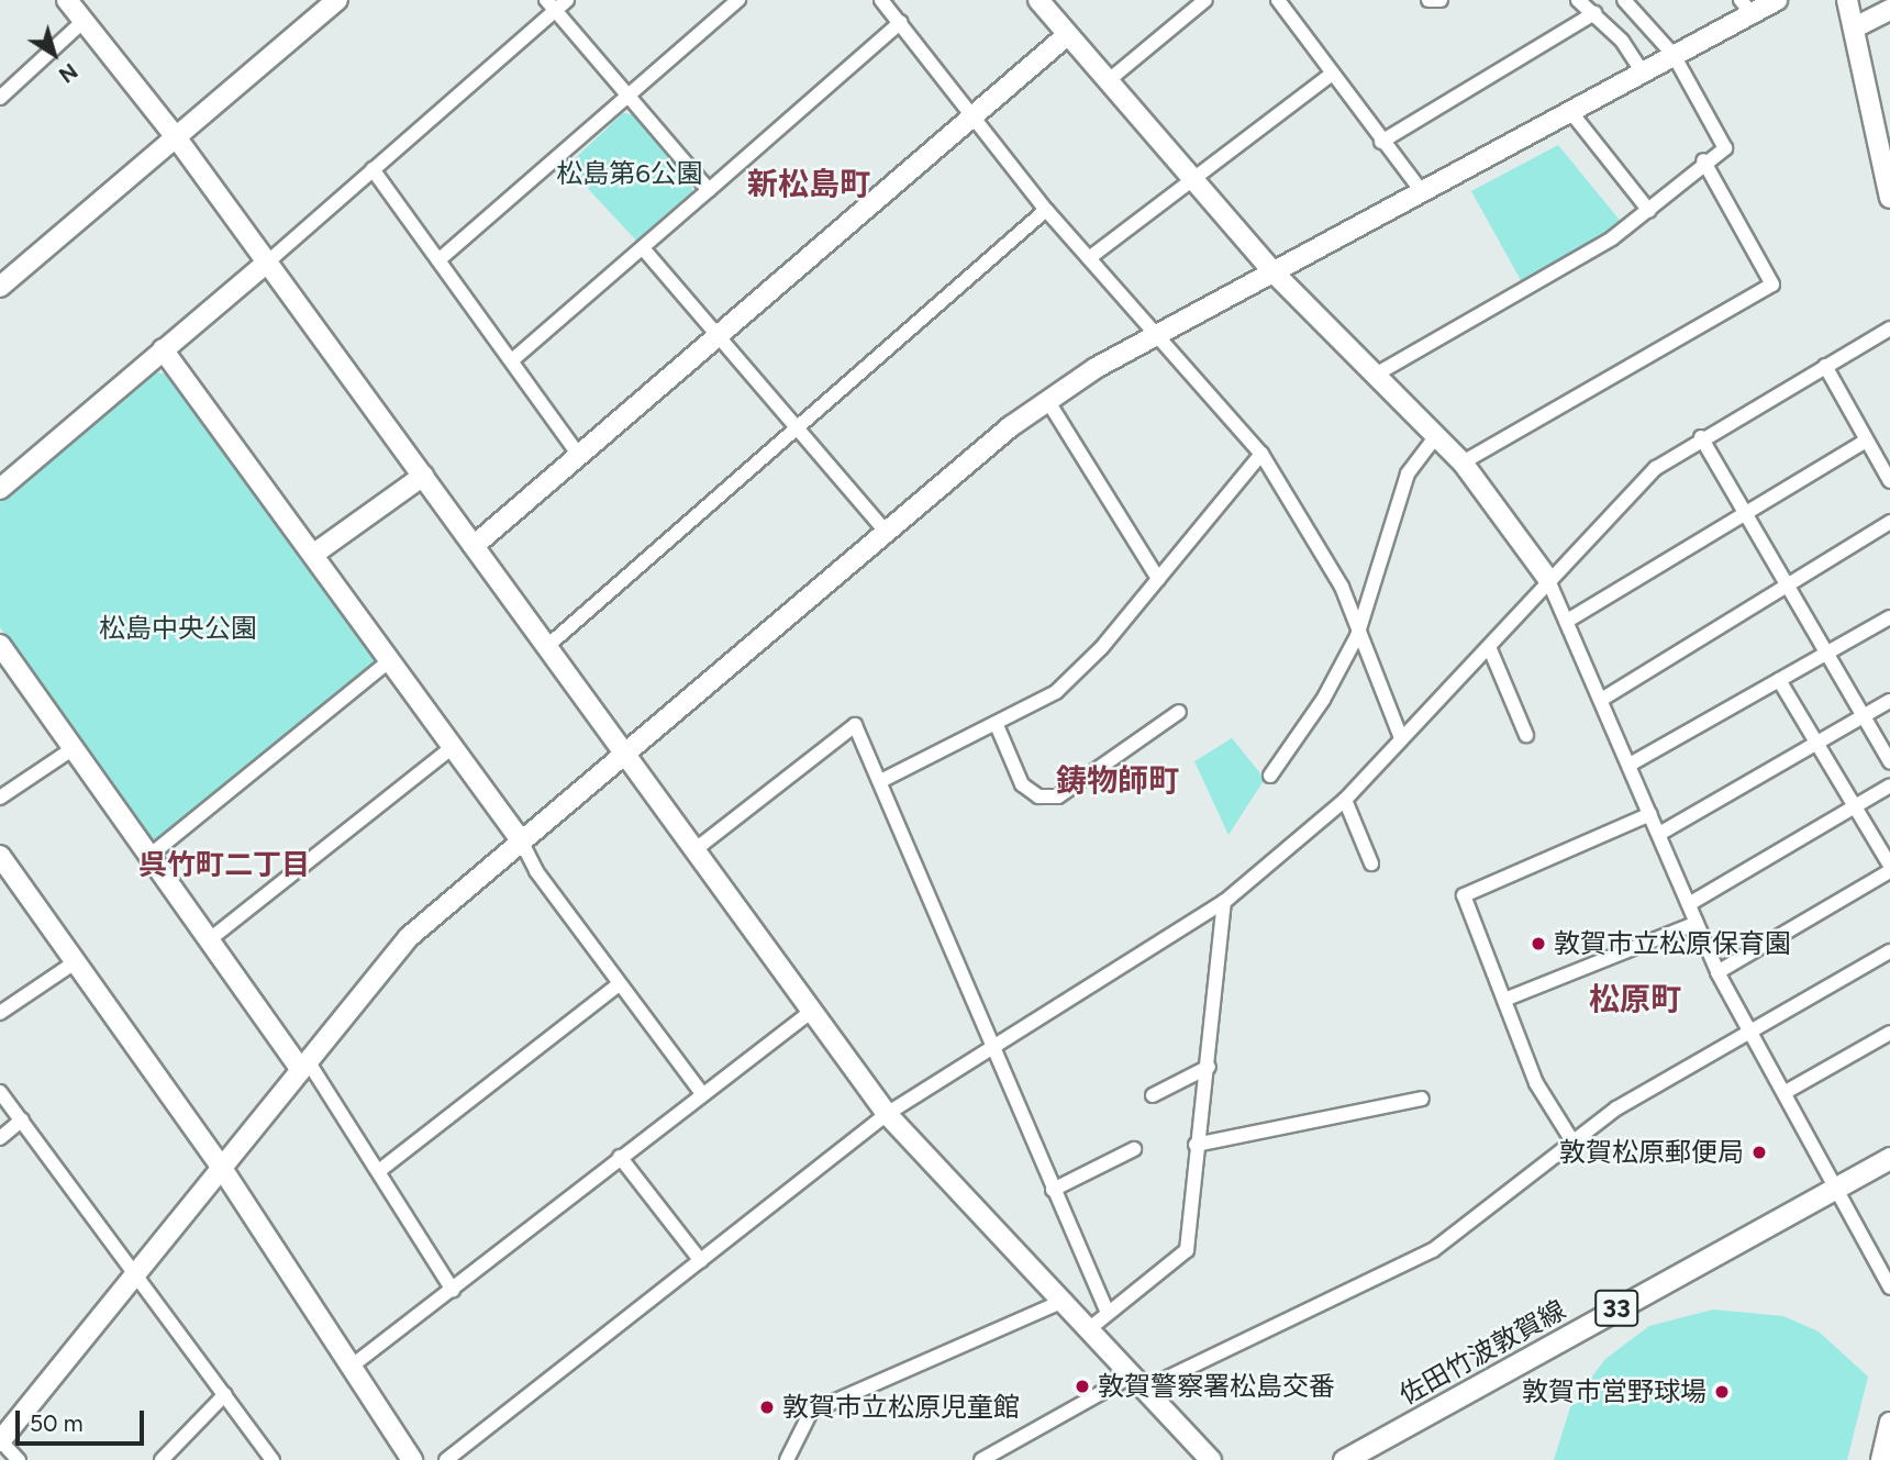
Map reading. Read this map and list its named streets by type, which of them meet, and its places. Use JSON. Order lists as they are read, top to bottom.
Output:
{
  "streets": {
    "main road": ["33", "佐田竹波敦賀線"]
  },
  "districts": [
    "新松島町",
    "鋳物師町",
    "呉竹町二丁目",
    "松原町"
  ],
  "parks": ["松島第6公園", "松島中央公園"],
  "places": [
    "敦賀市立松原保育園",
    "敦賀松原郵便局",
    "敦賀警察署松島交番",
    "敦賀市営野球場",
    "敦賀市立松原児童館"
  ],
  "scale_bar": "50 m",
  "north": "bottom right"
}
